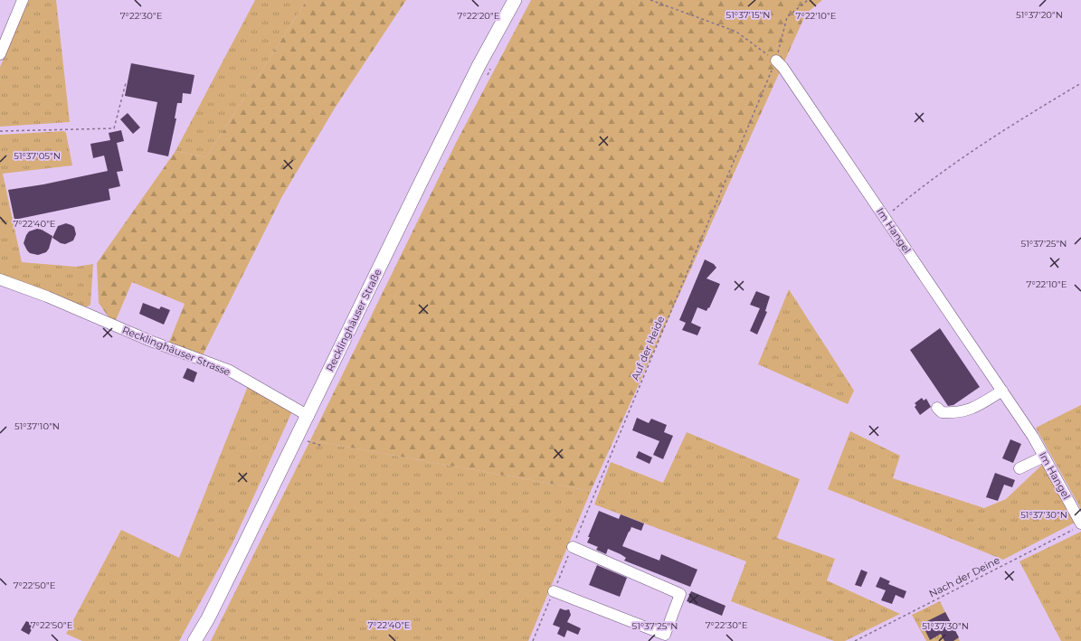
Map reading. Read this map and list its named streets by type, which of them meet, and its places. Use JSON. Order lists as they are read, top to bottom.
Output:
{
  "streets": {
    "main road": ["Recklinghäuser Straße"],
    "street": ["Im Hangel", "Recklinghäuser Strasse"],
    "path": ["Auf der Heide", "Nach der Deine"]
  },
  "crossings": [
    ["Im Hangel", "Auf der Heide"],
    ["Im Hangel", "Nach der Deine"],
    ["Recklinghäuser Straße", "Recklinghäuser Strasse"]
  ],
  "coordinates": [
    "51°37'15\"N",
    "51°37'20\"N",
    "7°22'30\"E",
    "7°22'20\"E",
    "7°22'10\"E",
    "51°37'05\"N",
    "7°22'40\"E",
    "51°37'25\"N",
    "51°37'10\"N",
    "51°37'30\"N",
    "7°22'50\"E"
  ]
}
